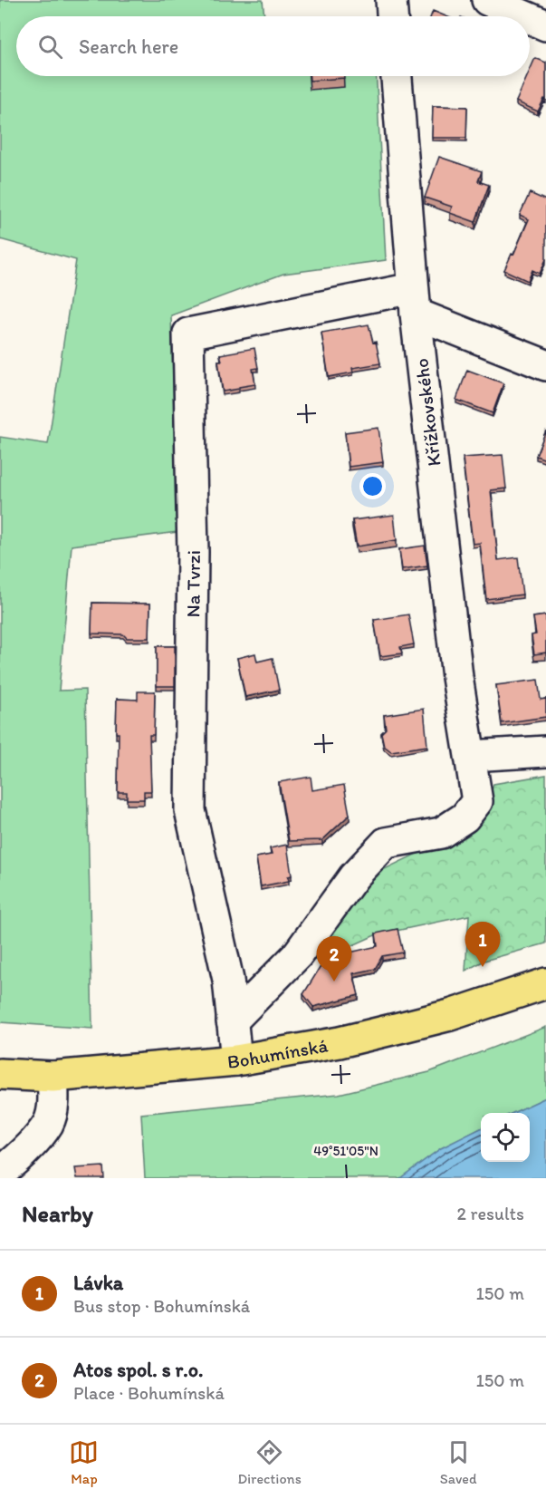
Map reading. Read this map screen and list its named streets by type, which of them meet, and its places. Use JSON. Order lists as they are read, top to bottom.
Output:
{
  "streets": {
    "main road": ["Bohumínská"],
    "street": ["Křížkovského", "Na Tvrzi"]
  },
  "crossings": [
    ["Křížkovského", "Na Tvrzi"],
    ["Na Tvrzi", "Bohumínská"]
  ],
  "page": {
    "search": "Search here",
    "pins": ["1", "2"],
    "heading": ["Nearby", "2 results"],
    "list": [
      {
        "mark": "1",
        "name": "Lávka",
        "note": "Bus stop · Bohumínská",
        "value": "150 m"
      },
      {
        "mark": "2",
        "name": "Atos spol. s r.o.",
        "note": "Place · Bohumínská",
        "value": "150 m"
      }
    ],
    "nav": ["Map", "Directions", "Saved"]
  },
  "coordinates": ["49°51'05\"N"]
}
